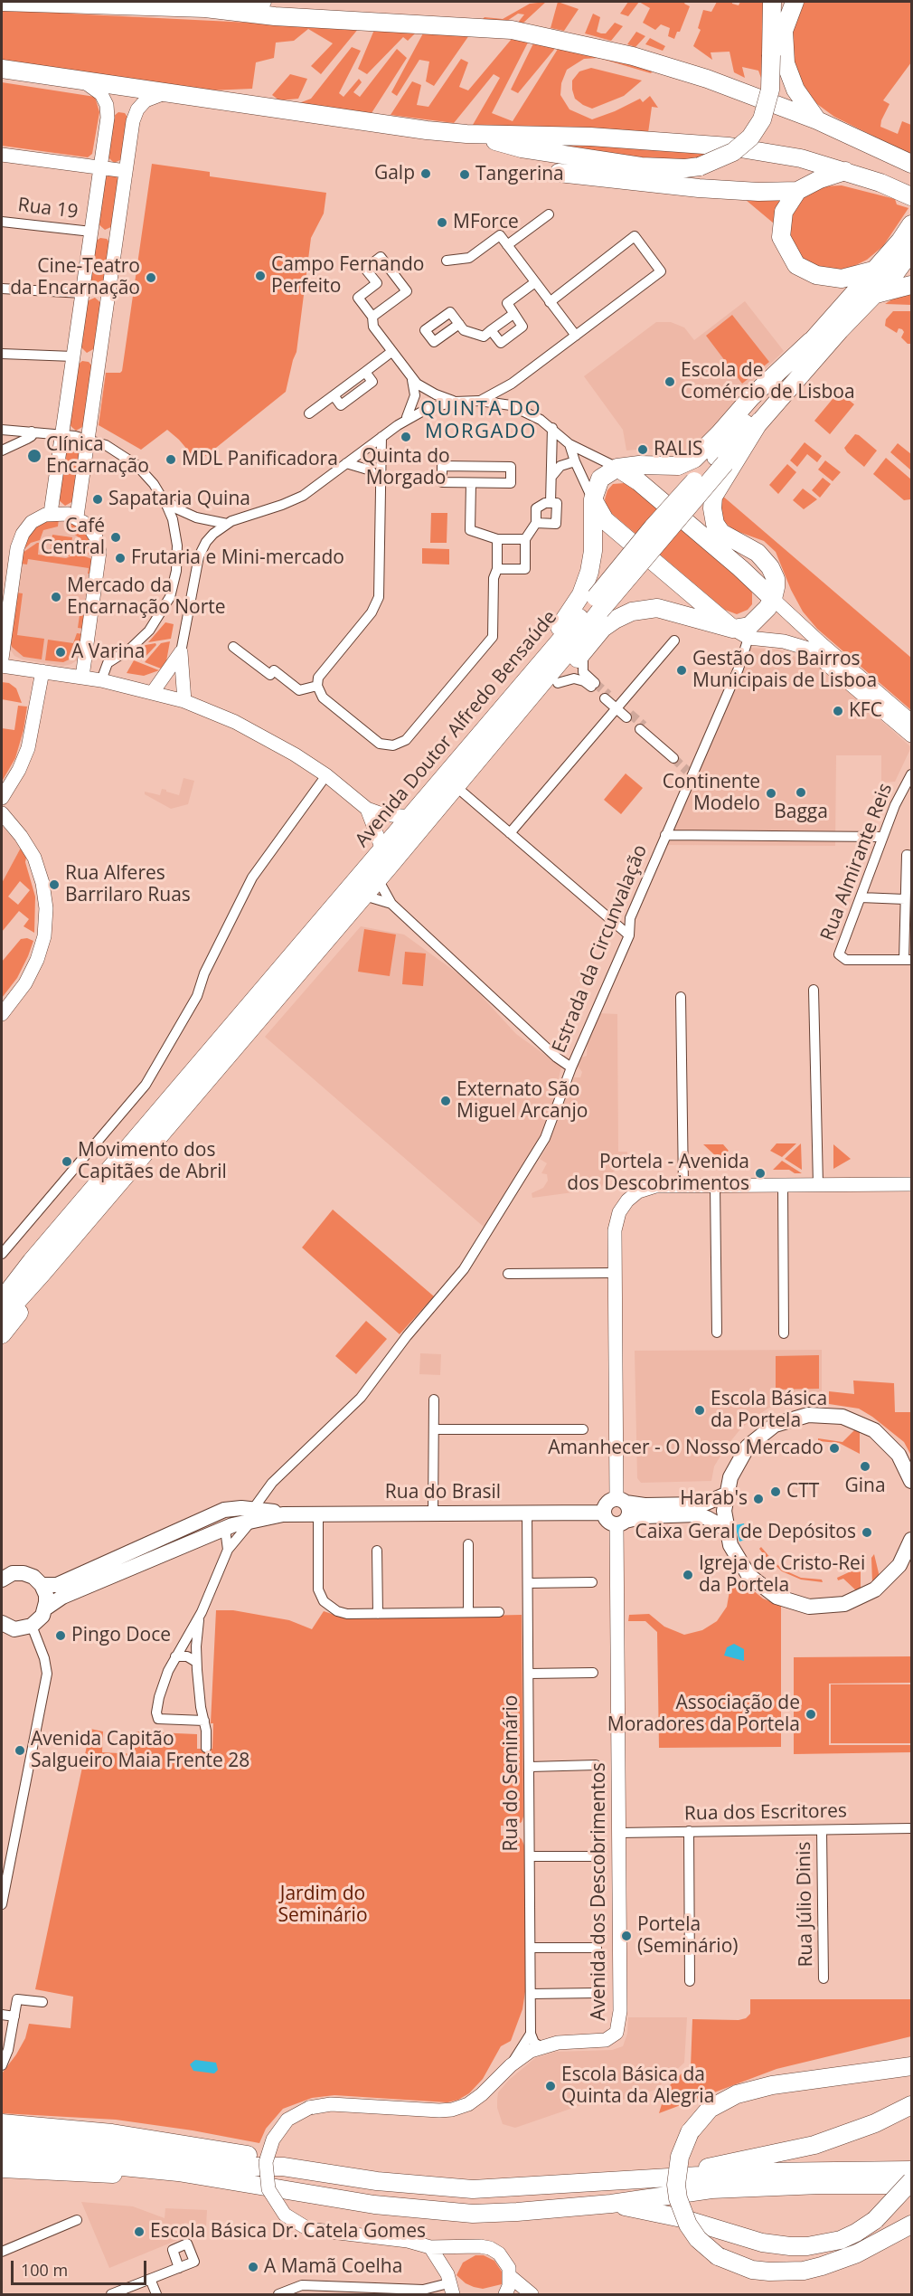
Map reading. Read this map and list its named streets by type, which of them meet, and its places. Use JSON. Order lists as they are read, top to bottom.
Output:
{
  "streets": {
    "highway": ["Avenida Doutor Alfredo Bensaúde"],
    "main road": ["Rua do Brasil"],
    "street": [
      "Rua 19",
      "Rua Almirante Reis",
      "Estrada da Circunvalação",
      "Rua do Seminário",
      "Rua dos Escritores",
      "Avenida dos Descobrimentos",
      "Rua Júlio Dinis"
    ]
  },
  "crossings": [
    ["Estrada da Circunvalação", "Rua do Brasil"],
    ["Rua do Brasil", "Rua do Seminário"],
    ["Rua do Brasil", "Avenida dos Descobrimentos"],
    ["Rua dos Escritores", "Avenida dos Descobrimentos"],
    ["Rua dos Escritores", "Rua Júlio Dinis"]
  ],
  "districts": ["QUINTA DO MORGADO"],
  "parks": ["Jardim do Seminário"],
  "places": [
    "Galp",
    "Tangerina",
    "MForce",
    "Campo Fernando Perfeito",
    "Cine-Teatro da Encarnação",
    "Escola de Comércio de Lisboa",
    "Quinta do Morgado",
    "RALIS",
    "Clínica Encarnação",
    "MDL Panificadora",
    "Sapataria Quina",
    "Café Central",
    "Frutaria e Mini-mercado",
    "Mercado da Encarnação Norte",
    "A Varina",
    "Gestão dos Bairros Municipais de Lisboa",
    "KFC",
    "Bagga",
    "Continente Modelo",
    "Rua Alferes Barrilaro Ruas",
    "Externato São Miguel Arcanjo",
    "Movimento dos Capitães de Abril",
    "Portela - Avenida dos Descobrimentos",
    "Escola Básica da Portela",
    "Amanhecer - O Nosso Mercado",
    "Gina",
    "CTT",
    "Harab's",
    "Caixa Geral de Depósitos",
    "Igreja de Cristo-Rei da Portela",
    "Pingo Doce",
    "Associação de Moradores da Portela",
    "Avenida Capitão Salgueiro Maia Frente 28",
    "Portela (Seminário)",
    "Escola Básica da Quinta da Alegria",
    "Escola Básica Dr. Catela Gomes",
    "A Mamã Coelha"
  ],
  "scale_bar": "100 m"
}
